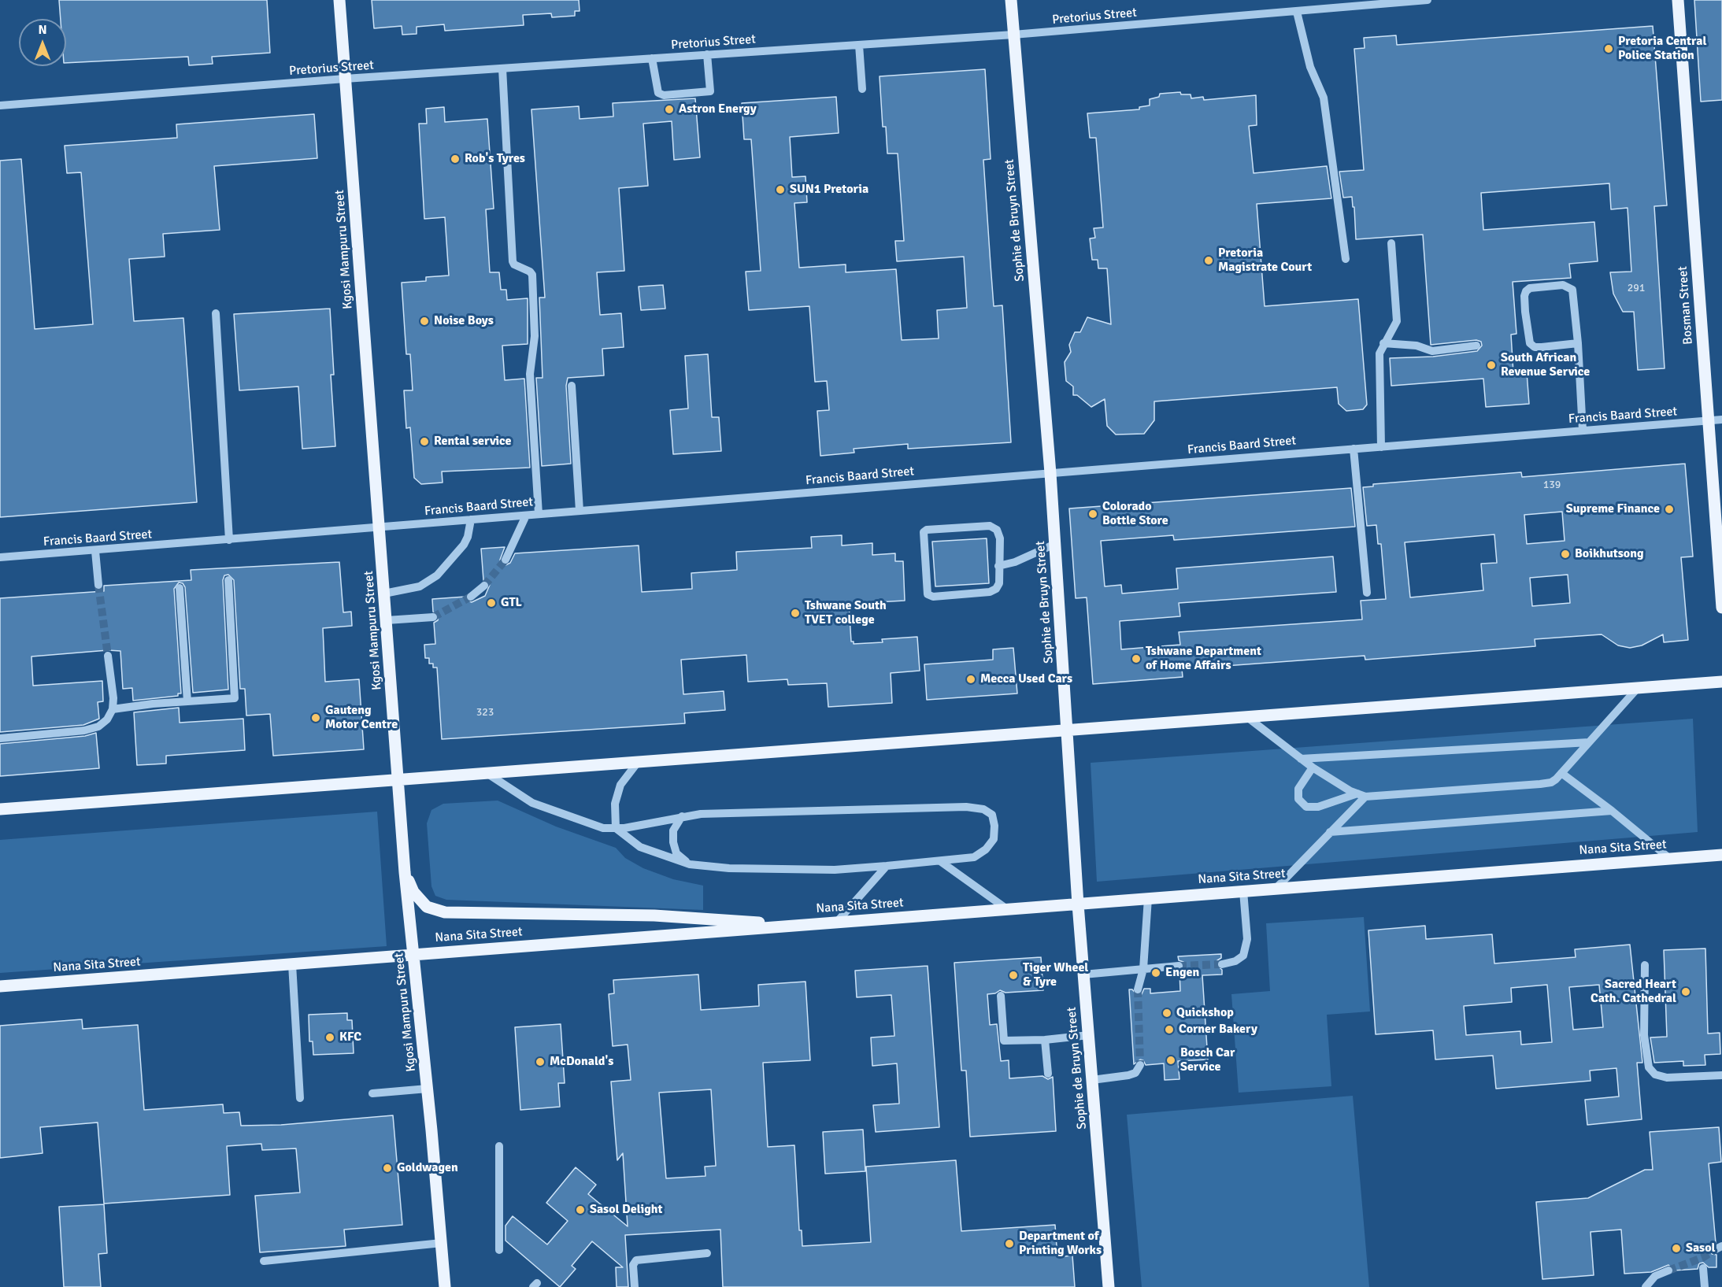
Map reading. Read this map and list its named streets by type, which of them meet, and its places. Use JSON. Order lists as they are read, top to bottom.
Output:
{
  "streets": {
    "main road": [
      "Sophie de Bruyn Street",
      "Kgosi Mampuru Street",
      "Bosman Street",
      "Nana Sita Street"
    ],
    "street": ["Pretorius Street", "Francis Baard Street"]
  },
  "crossings": [
    ["Pretorius Street", "Sophie de Bruyn Street"],
    ["Pretorius Street", "Kgosi Mampuru Street"],
    ["Sophie de Bruyn Street", "Francis Baard Street"],
    ["Sophie de Bruyn Street", "Nana Sita Street"],
    ["Kgosi Mampuru Street", "Francis Baard Street"],
    ["Kgosi Mampuru Street", "Nana Sita Street"],
    ["Bosman Street", "Francis Baard Street"]
  ],
  "places": [
    "Pretoria Central Police Station",
    "Astron Energy",
    "Rob's Tyres",
    "SUN1 Pretoria",
    "Pretoria Magistrate Court",
    "Noise Boys",
    "South African Revenue Service",
    "Rental service",
    "Supreme Finance",
    "Colorado Bottle Store",
    "Boikhutsong",
    "GTL",
    "Tshwane South TVET college",
    "Tshwane Department of Home Affairs",
    "Mecca Used Cars",
    "Gauteng Motor Centre",
    "Engen",
    "Tiger Wheel & Tyre",
    "Sacred Heart Cath. Cathedral",
    "Quickshop",
    "Corner Bakery",
    "KFC",
    "Bosch Car Service",
    "McDonald's",
    "Goldwagen",
    "Sasol Delight",
    "Department of Printing Works",
    "Sasol"
  ],
  "house_numbers": ["291", "139", "323"],
  "north": "top"
}
